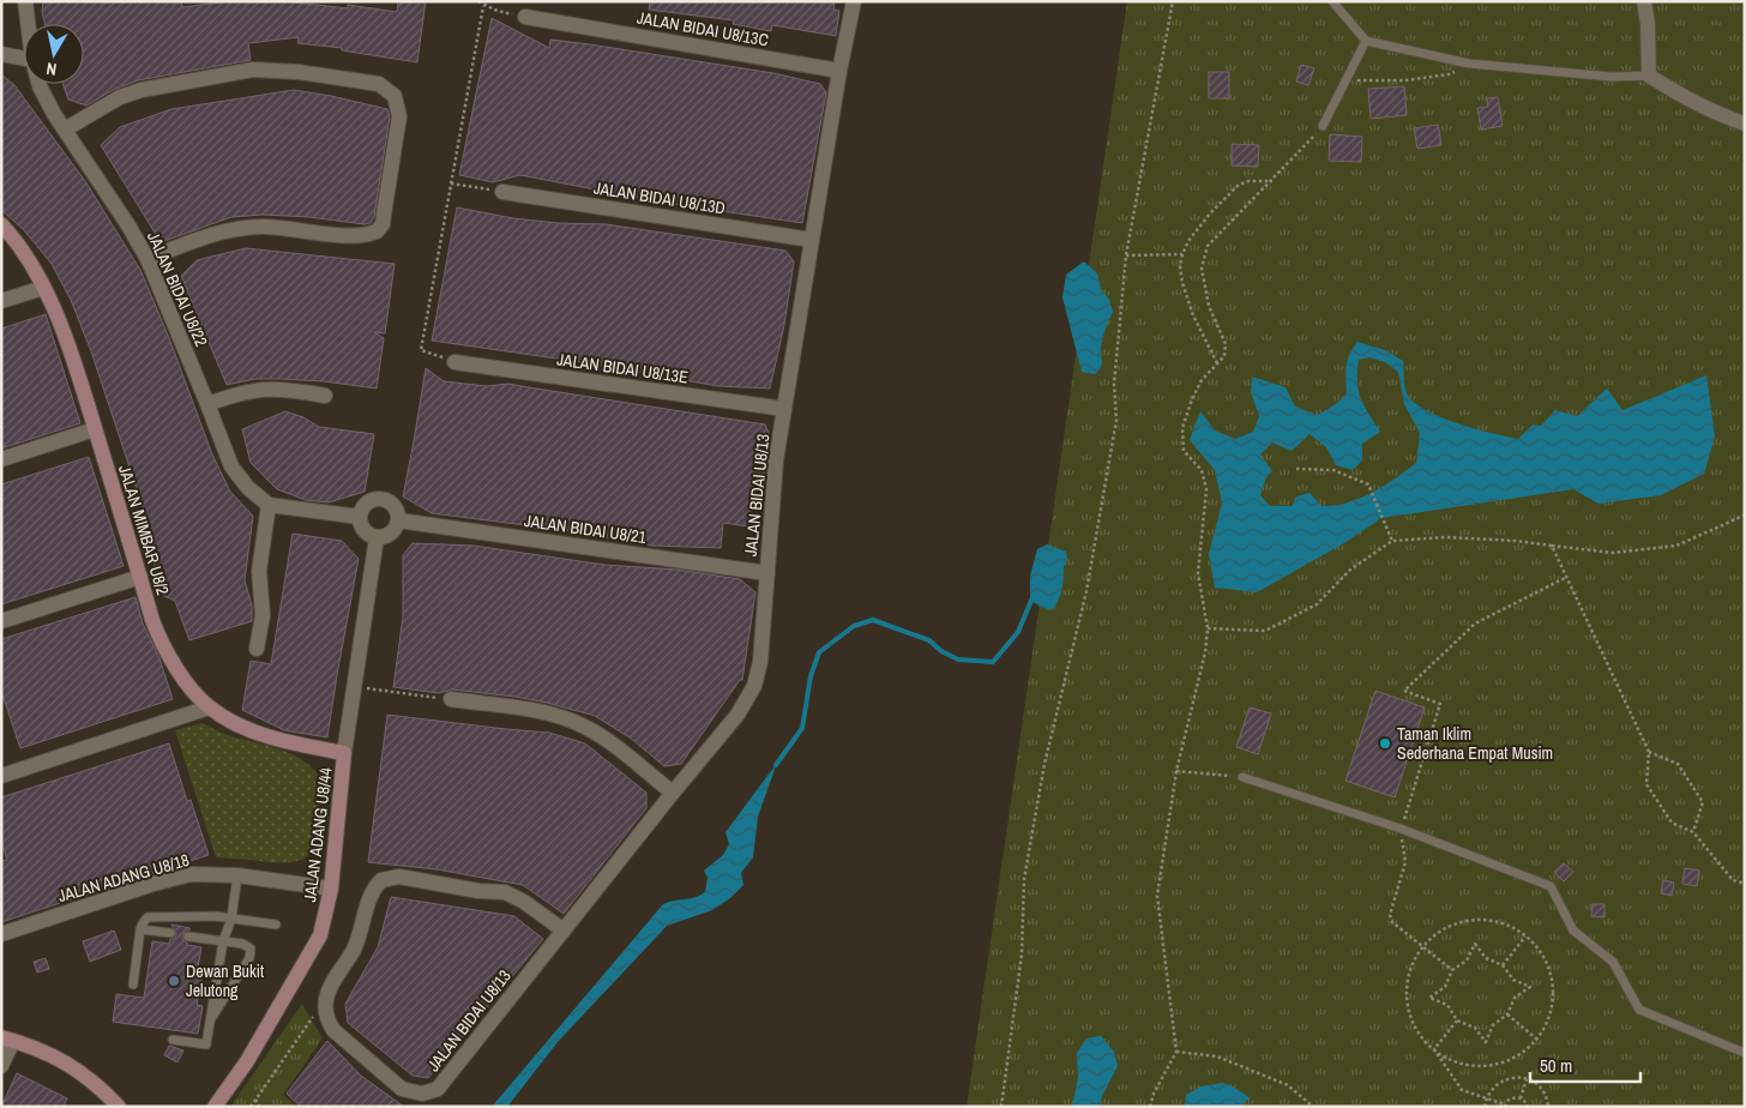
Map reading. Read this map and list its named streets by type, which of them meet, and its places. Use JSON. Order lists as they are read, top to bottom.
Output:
{
  "streets": {
    "street": [
      "JALAN BIDAI U8/13C",
      "JALAN BIDAI U8/13D",
      "JALAN BIDAI U8/22",
      "JALAN BIDAI U8/13E",
      "JALAN BIDAI U8/13",
      "JALAN BIDAI U8/21",
      "JALAN MIMBAR U8/2",
      "JALAN ADANG U8/44",
      "JALAN ADANG U8/18"
    ]
  },
  "crossings": [
    ["JALAN BIDAI U8/13C", "JALAN BIDAI U8/13"],
    ["JALAN BIDAI U8/13D", "JALAN BIDAI U8/13"],
    ["JALAN BIDAI U8/13E", "JALAN BIDAI U8/13"],
    ["JALAN BIDAI U8/13", "JALAN BIDAI U8/21"],
    ["JALAN BIDAI U8/21", "JALAN ADANG U8/44"],
    ["JALAN MIMBAR U8/2", "JALAN ADANG U8/44"],
    ["JALAN ADANG U8/44", "JALAN ADANG U8/18"]
  ],
  "places": ["Taman Iklim Sederhana Empat Musim", "Dewan Bukit Jelutong"],
  "scale_bar": "50 m",
  "north": "bottom"
}
